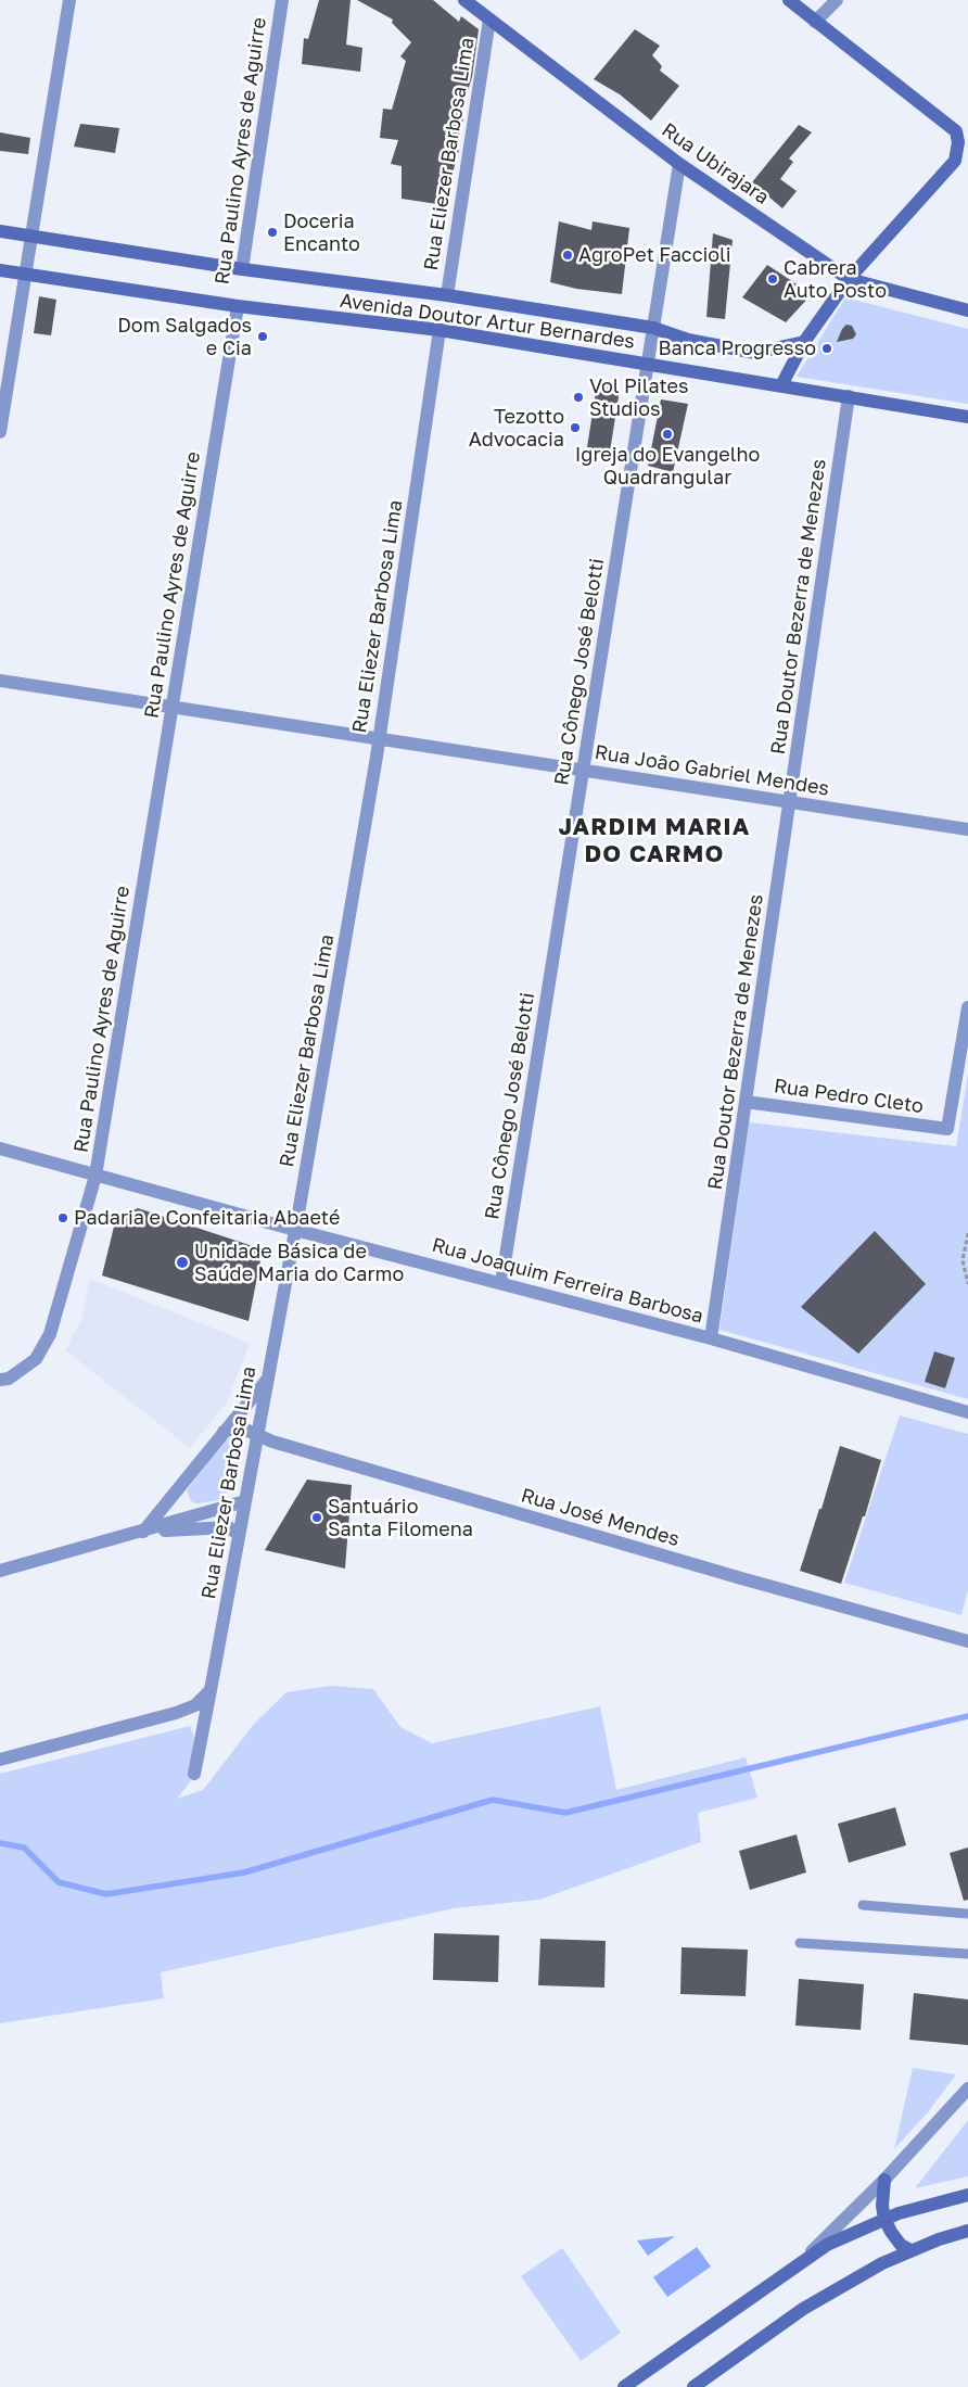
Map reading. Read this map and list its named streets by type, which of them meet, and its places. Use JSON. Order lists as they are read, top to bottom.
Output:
{
  "streets": {
    "main road": ["Rua Ubirajara", "Avenida Doutor Artur Bernardes"],
    "street": [
      "Rua Paulino Ayres de Aguirre",
      "Rua Eliezer Barbosa Lima",
      "Rua Doutor Bezerra de Menezes",
      "Rua Cônego José Belotti",
      "Rua João Gabriel Mendes",
      "Rua Pedro Cleto",
      "Rua Joaquim Ferreira Barbosa",
      "Rua José Mendes"
    ]
  },
  "crossings": [
    ["Rua Paulino Ayres de Aguirre", "Avenida Doutor Artur Bernardes"],
    ["Rua Paulino Ayres de Aguirre", "Rua João Gabriel Mendes"],
    ["Rua Paulino Ayres de Aguirre", "Rua Joaquim Ferreira Barbosa"],
    ["Rua Eliezer Barbosa Lima", "Rua Ubirajara"],
    ["Rua Eliezer Barbosa Lima", "Avenida Doutor Artur Bernardes"],
    ["Rua Eliezer Barbosa Lima", "Rua João Gabriel Mendes"],
    ["Rua Eliezer Barbosa Lima", "Rua Joaquim Ferreira Barbosa"],
    ["Rua Eliezer Barbosa Lima", "Rua José Mendes"],
    ["Rua Ubirajara", "Rua Cônego José Belotti"],
    ["Avenida Doutor Artur Bernardes", "Rua Doutor Bezerra de Menezes"],
    ["Avenida Doutor Artur Bernardes", "Rua Cônego José Belotti"],
    ["Rua Doutor Bezerra de Menezes", "Rua João Gabriel Mendes"],
    ["Rua Doutor Bezerra de Menezes", "Rua Pedro Cleto"],
    ["Rua Doutor Bezerra de Menezes", "Rua Joaquim Ferreira Barbosa"],
    ["Rua Cônego José Belotti", "Rua João Gabriel Mendes"],
    ["Rua Cônego José Belotti", "Rua Joaquim Ferreira Barbosa"]
  ],
  "districts": ["JARDIM MARIA DO CARMO"],
  "places": [
    "Doceria Encanto",
    "AgroPet Faccioli",
    "Cabrera Auto Posto",
    "Dom Salgados e Cia",
    "Banca Progresso",
    "Vol Pilates Studios",
    "Tezotto Advocacia",
    "Igreja do Evangelho Quadrangular",
    "Padaria e Confeitaria Abaeté",
    "Unidade Básica de Saúde Maria do Carmo",
    "Santuário Santa Filomena"
  ]
}
